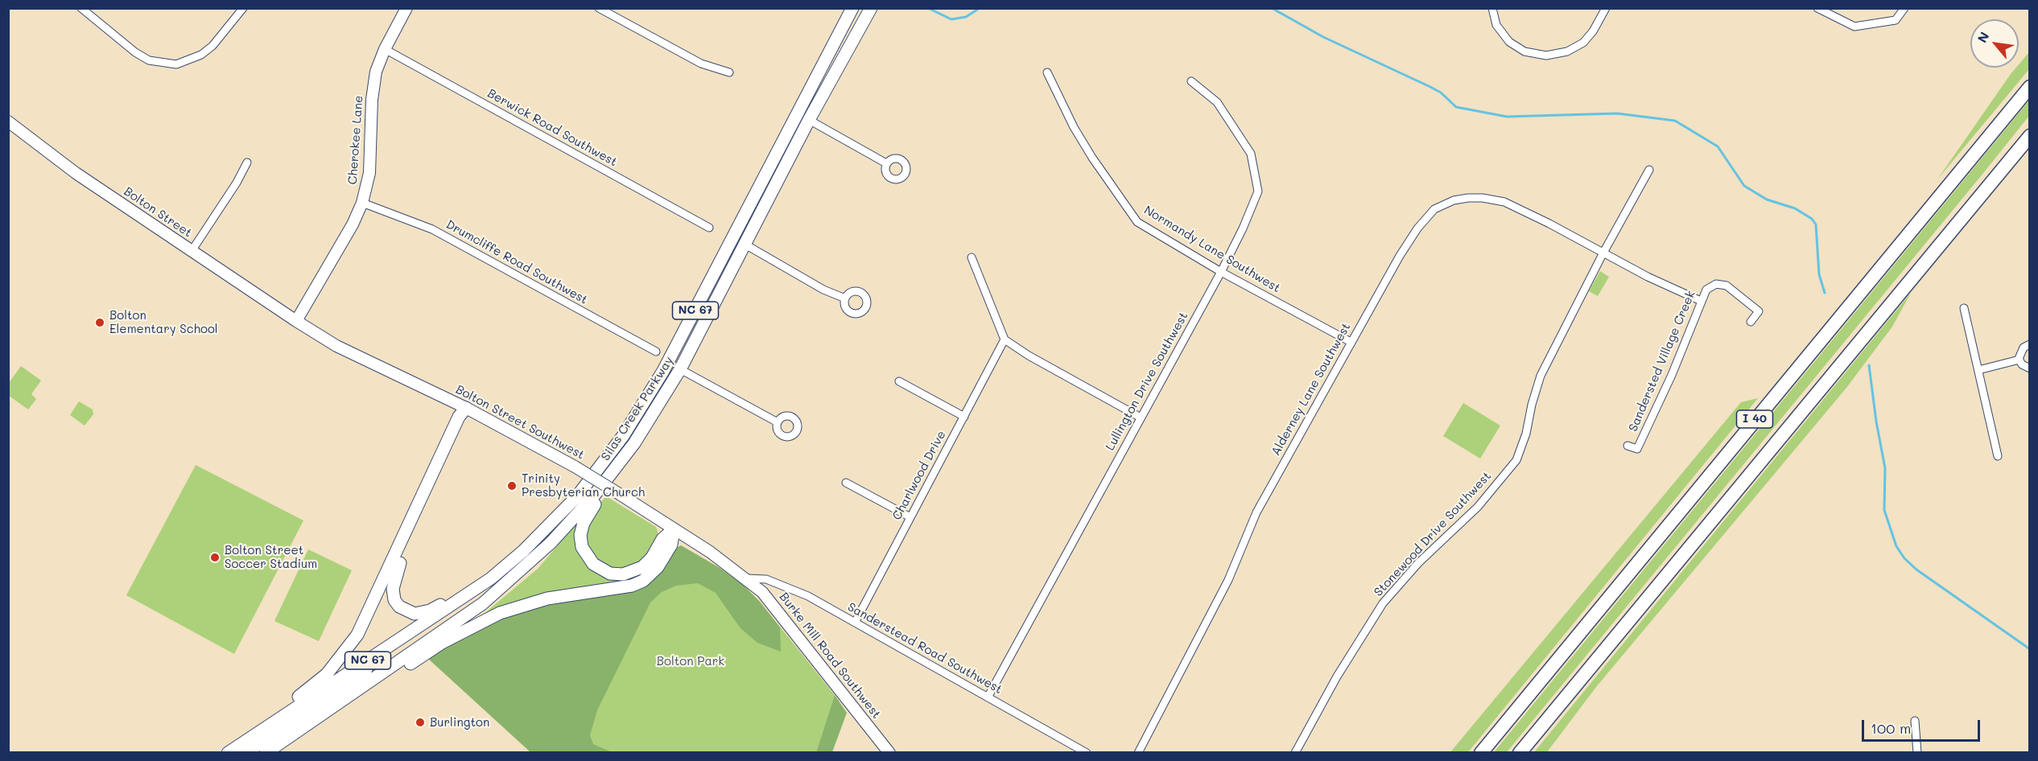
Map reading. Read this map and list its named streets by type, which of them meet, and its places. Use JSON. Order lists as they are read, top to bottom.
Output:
{
  "streets": {
    "highway": ["I 40"],
    "main road": ["NC 67", "Silas Creek Parkway"],
    "street": [
      "Berwick Road Southwest",
      "Cherokee Lane",
      "Bolton Street",
      "Normandy Lane Southwest",
      "Drumcliffe Road Southwest",
      "Sandersted Village Creek",
      "Lullington Drive Southwest",
      "Alderney Lane Southwest",
      "Bolton Street Southwest",
      "Charlwood Drive",
      "Stonewood Drive Southwest",
      "Sanderstead Road Southwest",
      "Burke Mill Road Southwest"
    ]
  },
  "crossings": [
    ["Berwick Road Southwest", "Cherokee Lane"],
    ["Cherokee Lane", "Bolton Street"],
    ["Cherokee Lane", "Drumcliffe Road Southwest"],
    ["Cherokee Lane", "Bolton Street Southwest"],
    ["Bolton Street", "Bolton Street Southwest"],
    ["Normandy Lane Southwest", "Lullington Drive Southwest"],
    ["Normandy Lane Southwest", "Alderney Lane Southwest"],
    ["Sandersted Village Creek", "Alderney Lane Southwest"],
    ["Lullington Drive Southwest", "Sanderstead Road Southwest"],
    ["Alderney Lane Southwest", "Stonewood Drive Southwest"],
    ["Bolton Street Southwest", "Sanderstead Road Southwest"],
    ["Bolton Street Southwest", "Burke Mill Road Southwest"],
    ["Charlwood Drive", "Sanderstead Road Southwest"],
    ["Sanderstead Road Southwest", "Burke Mill Road Southwest"]
  ],
  "parks": ["Bolton Park"],
  "places": [
    "Bolton Elementary School",
    "Trinity Presbyterian Church",
    "Bolton Street Soccer Stadium",
    "Burlington"
  ],
  "scale_bar": "100 m",
  "north": "top left"
}
